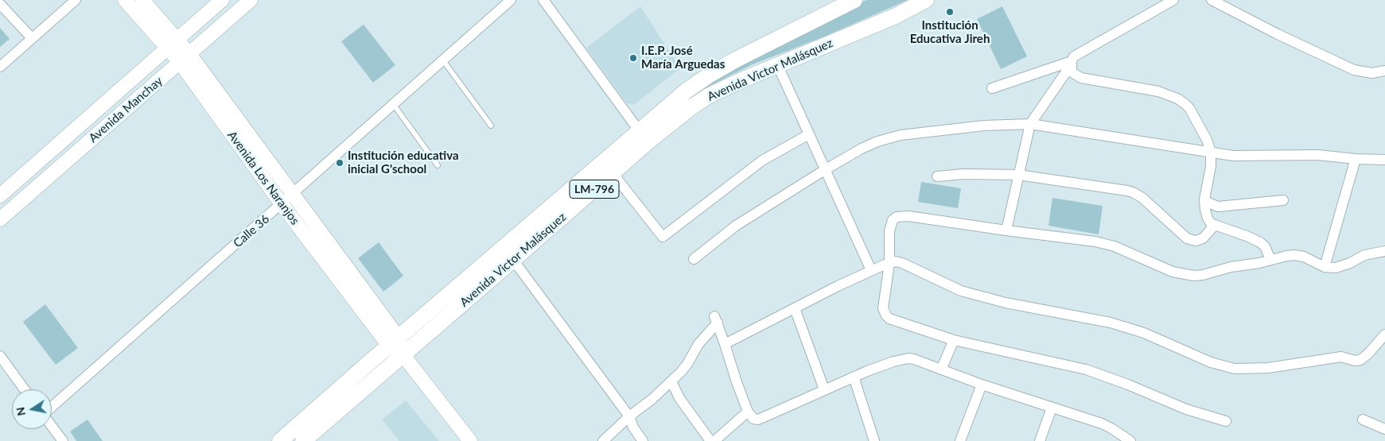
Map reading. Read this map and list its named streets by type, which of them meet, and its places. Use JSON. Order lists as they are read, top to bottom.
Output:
{
  "streets": {
    "main road": ["Avenida Victor Malásquez", "LM-796"],
    "street": ["Avenida Manchay", "Avenida Los Naranjos", "Calle 36"]
  },
  "crossings": [
    ["Avenida Victor Malásquez", "Avenida Los Naranjos"],
    ["Avenida Manchay", "Avenida Los Naranjos"],
    ["Avenida Los Naranjos", "Calle 36"]
  ],
  "places": ["Institución Educativa Jireh", "I.E.P. José María Arguedas", "Institución educativa inicial G'school"],
  "north": "left"
}
